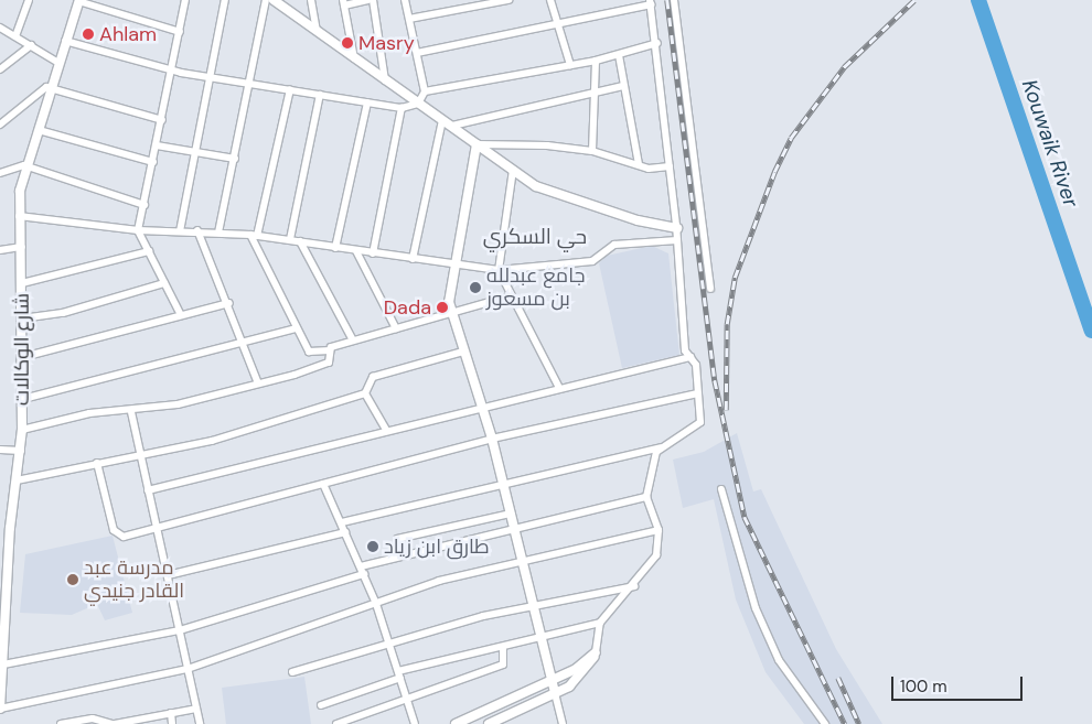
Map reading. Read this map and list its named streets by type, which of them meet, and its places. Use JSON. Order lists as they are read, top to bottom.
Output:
{
  "streets": {
    "street": ["شارع الوكالات"]
  },
  "districts": ["حي السكري"],
  "water": ["Kouwaik River"],
  "places": [
    "Ahlam",
    "Masry",
    "جامع عبدلله بن مسعوز",
    "Dada",
    "طارق ابن زياد",
    "مدرسة عبد القادر جنيدي"
  ],
  "scale_bar": "100 m"
}
